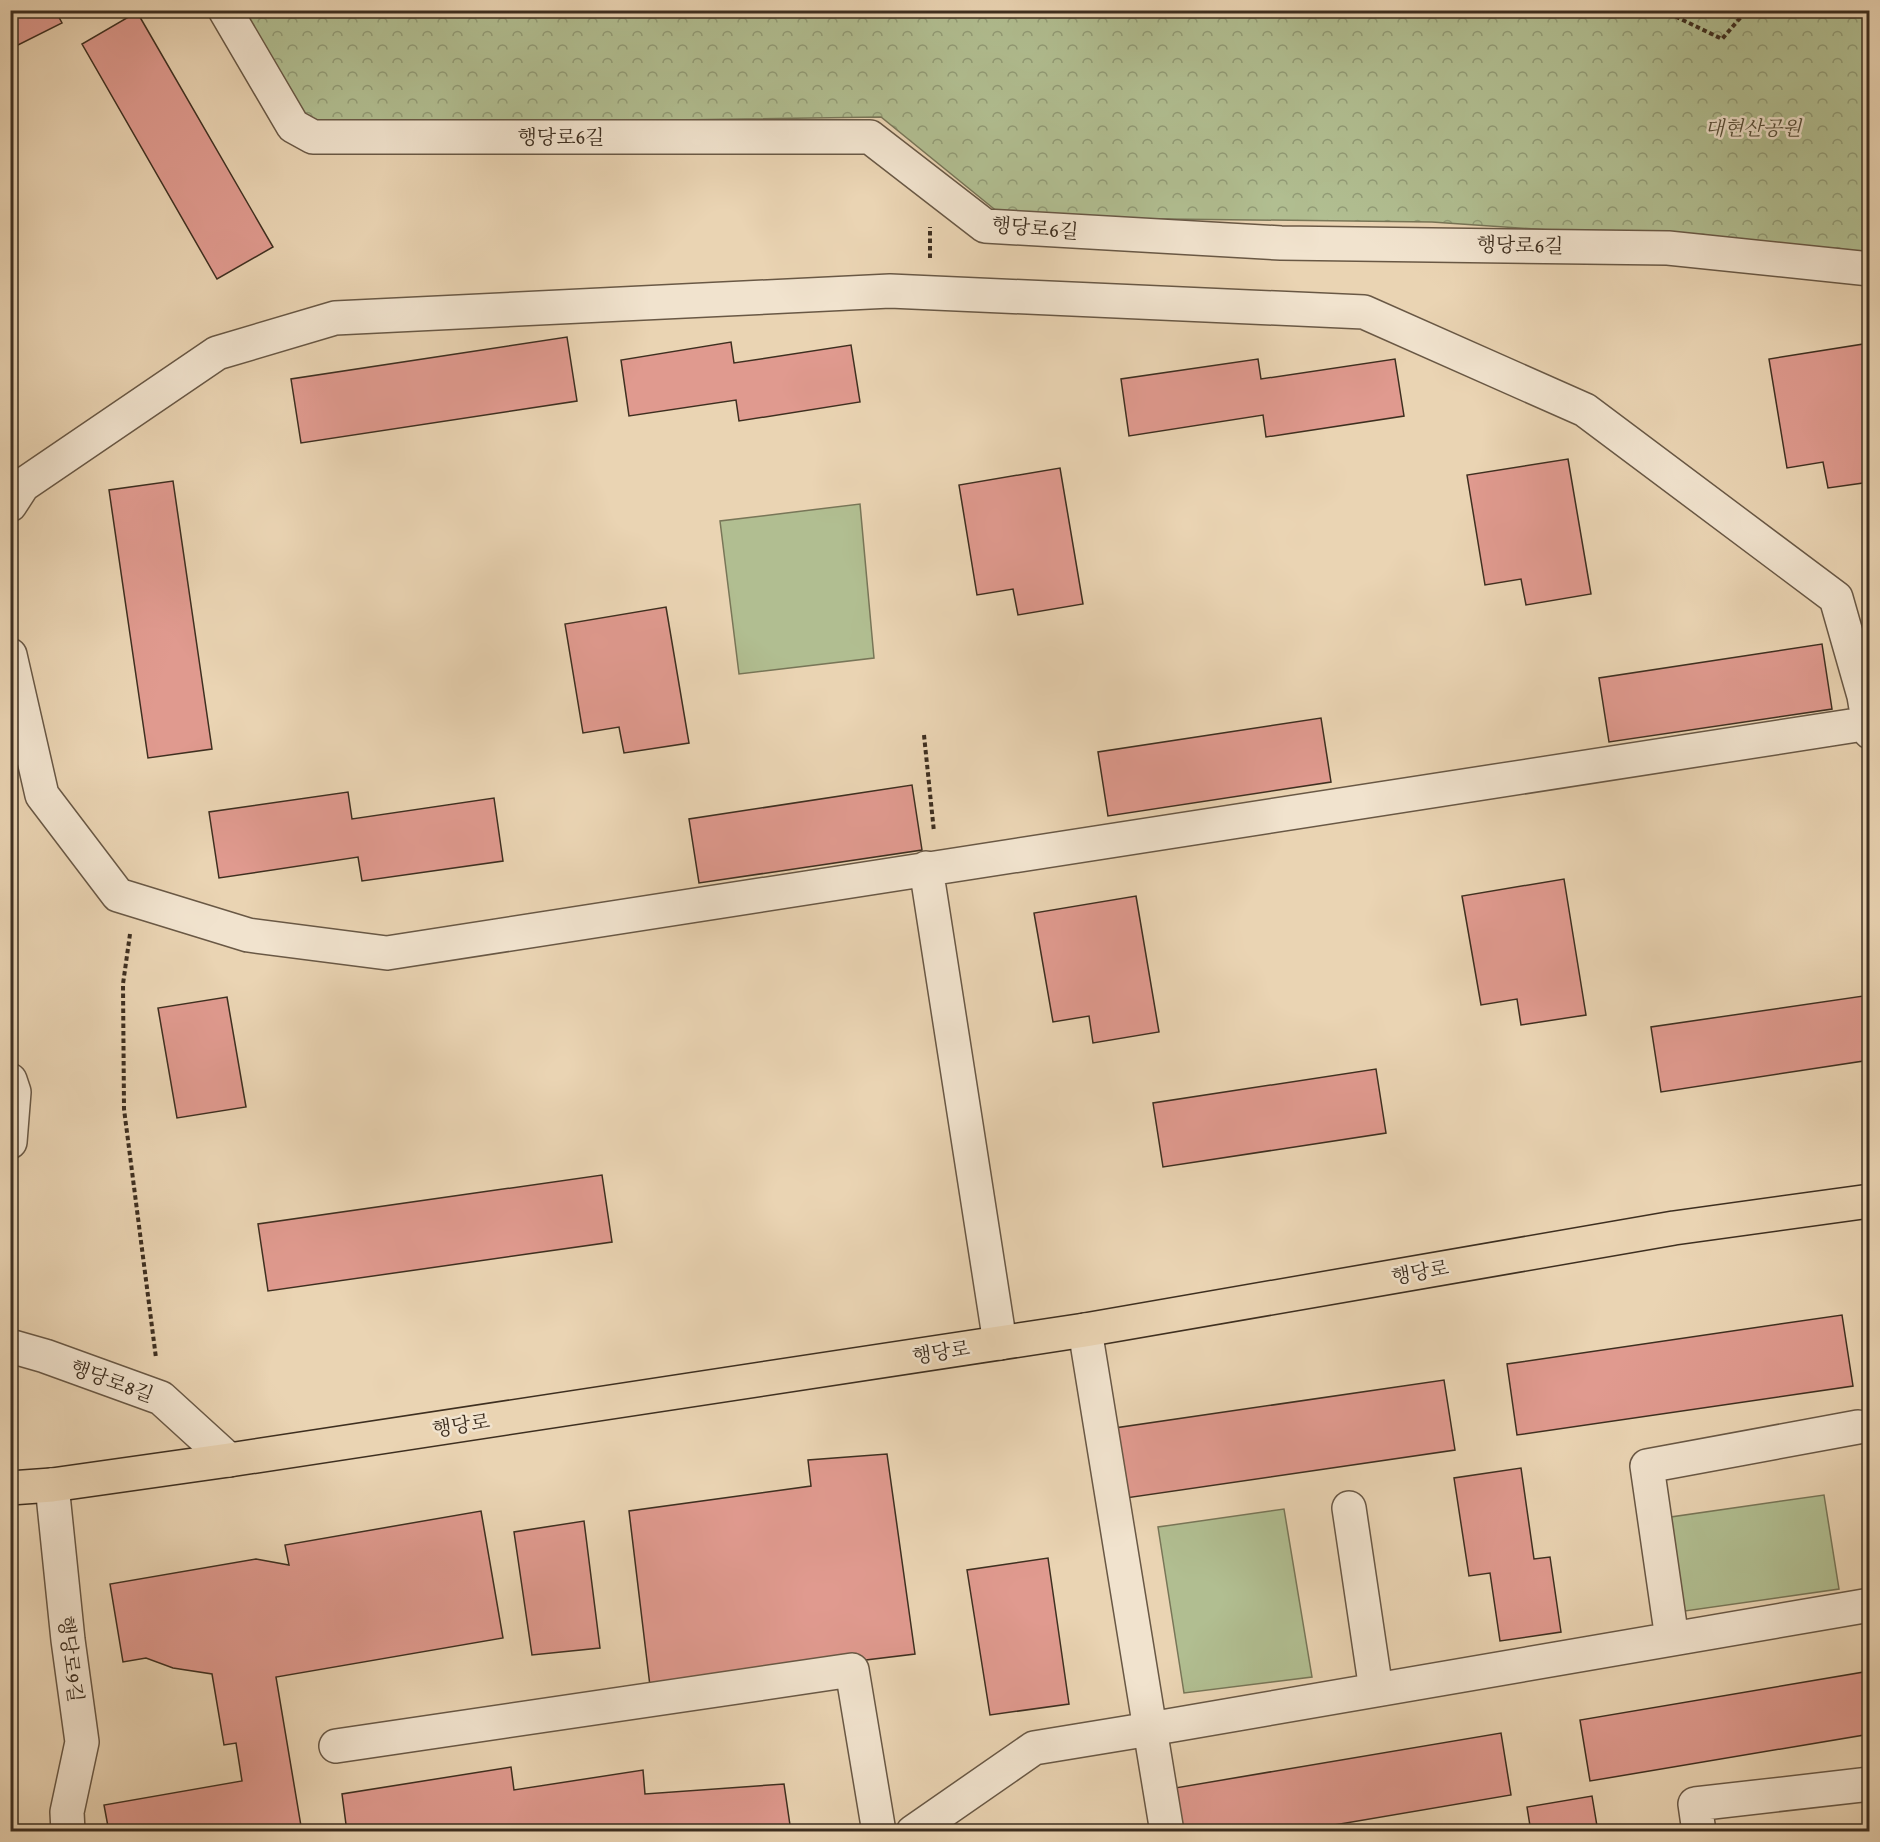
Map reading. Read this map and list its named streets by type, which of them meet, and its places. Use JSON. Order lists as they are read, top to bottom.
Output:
{
  "streets": {
    "main road": ["행당로"],
    "street": ["행당로6길", "행당로8길", "행당로9길"]
  },
  "crossings": [
    ["행당로", "행당로8길"],
    ["행당로", "행당로9길"]
  ],
  "parks": ["대현산공원"]
}
